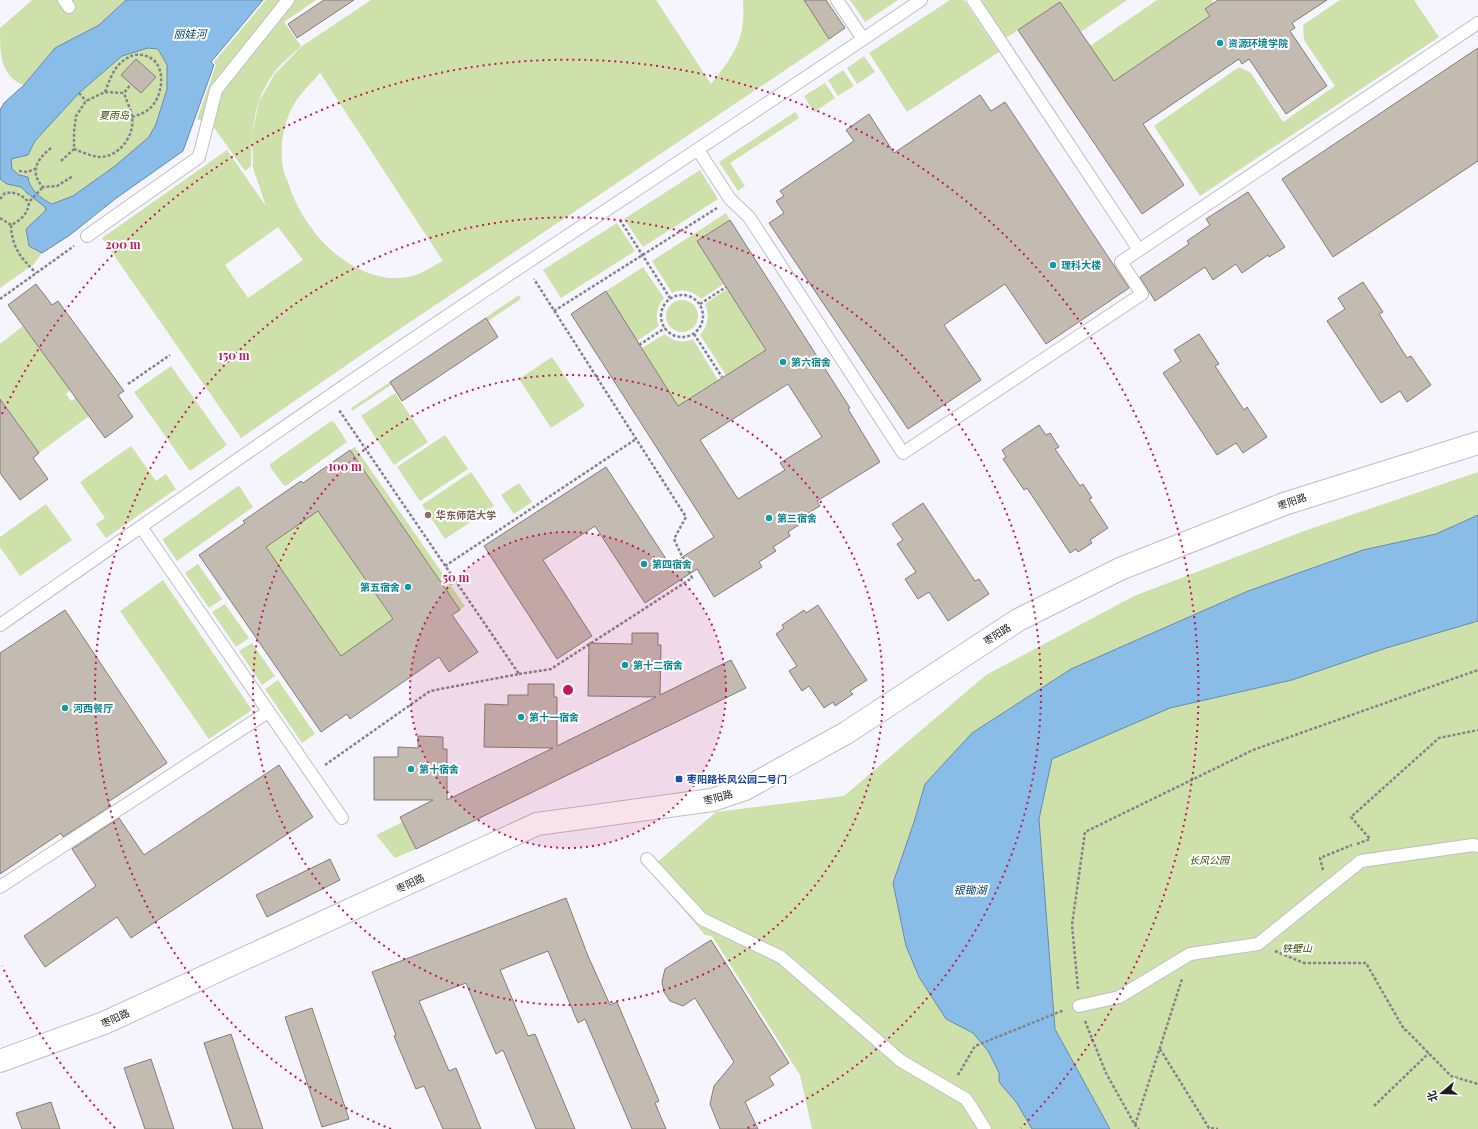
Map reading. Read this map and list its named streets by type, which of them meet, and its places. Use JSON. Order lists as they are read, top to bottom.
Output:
{
  "streets": {
    "street": ["枣阳路"]
  },
  "water": ["丽娃河", "银锄湖"],
  "parks": ["夏雨岛", "长风公园", "铁壁山"],
  "places": {
    "other": [
      "资源环境学院",
      "理科大楼",
      "第六宿舍",
      "华东师范大学",
      "第三宿舍",
      "第四宿舍",
      "第五宿舍",
      "第十二宿舍",
      "河西餐厅",
      "第十一宿舍",
      "第十宿舍"
    ],
    "transit": ["枣阳路长风公园二号门"]
  },
  "north": "left",
  "rings": [
    "200 m",
    "150 m",
    "100 m",
    "50 m"
  ]
}
